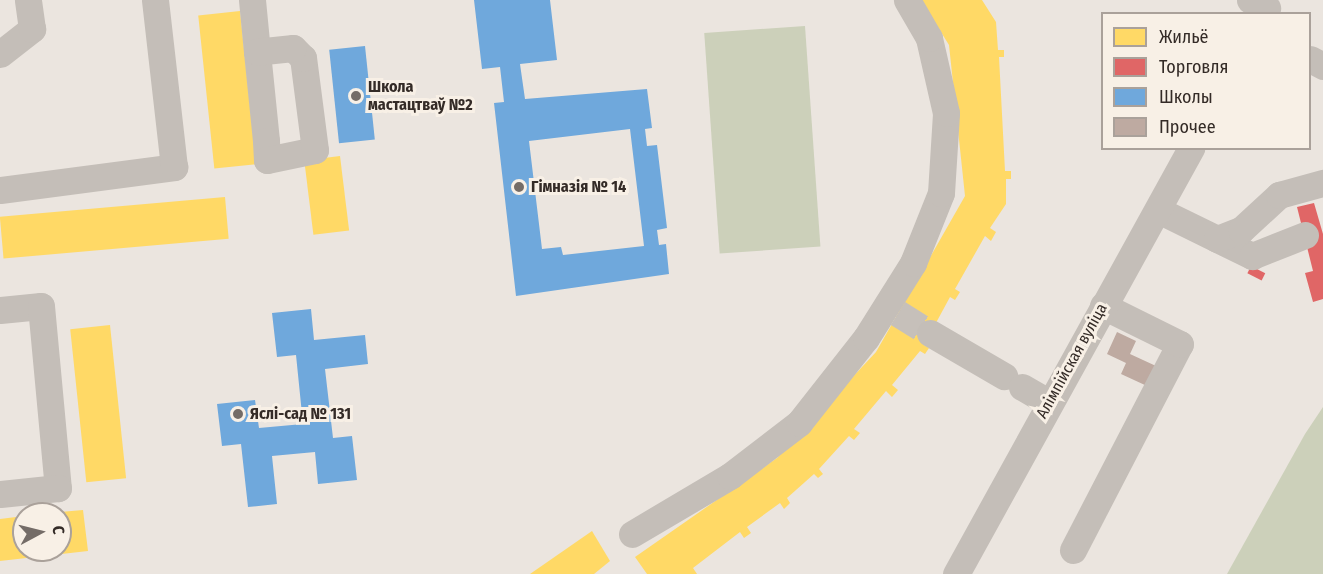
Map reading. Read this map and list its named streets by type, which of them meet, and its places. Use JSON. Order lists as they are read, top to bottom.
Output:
{
  "streets": {
    "street": ["Алімпійская вуліца"]
  },
  "places": ["Школа мастацтваў №2", "Гімназія № 14", "Яслі-сад № 131"],
  "legend": [
    "Жильё",
    "Торговля",
    "Школы",
    "Прочее"
  ],
  "north": "right"
}
